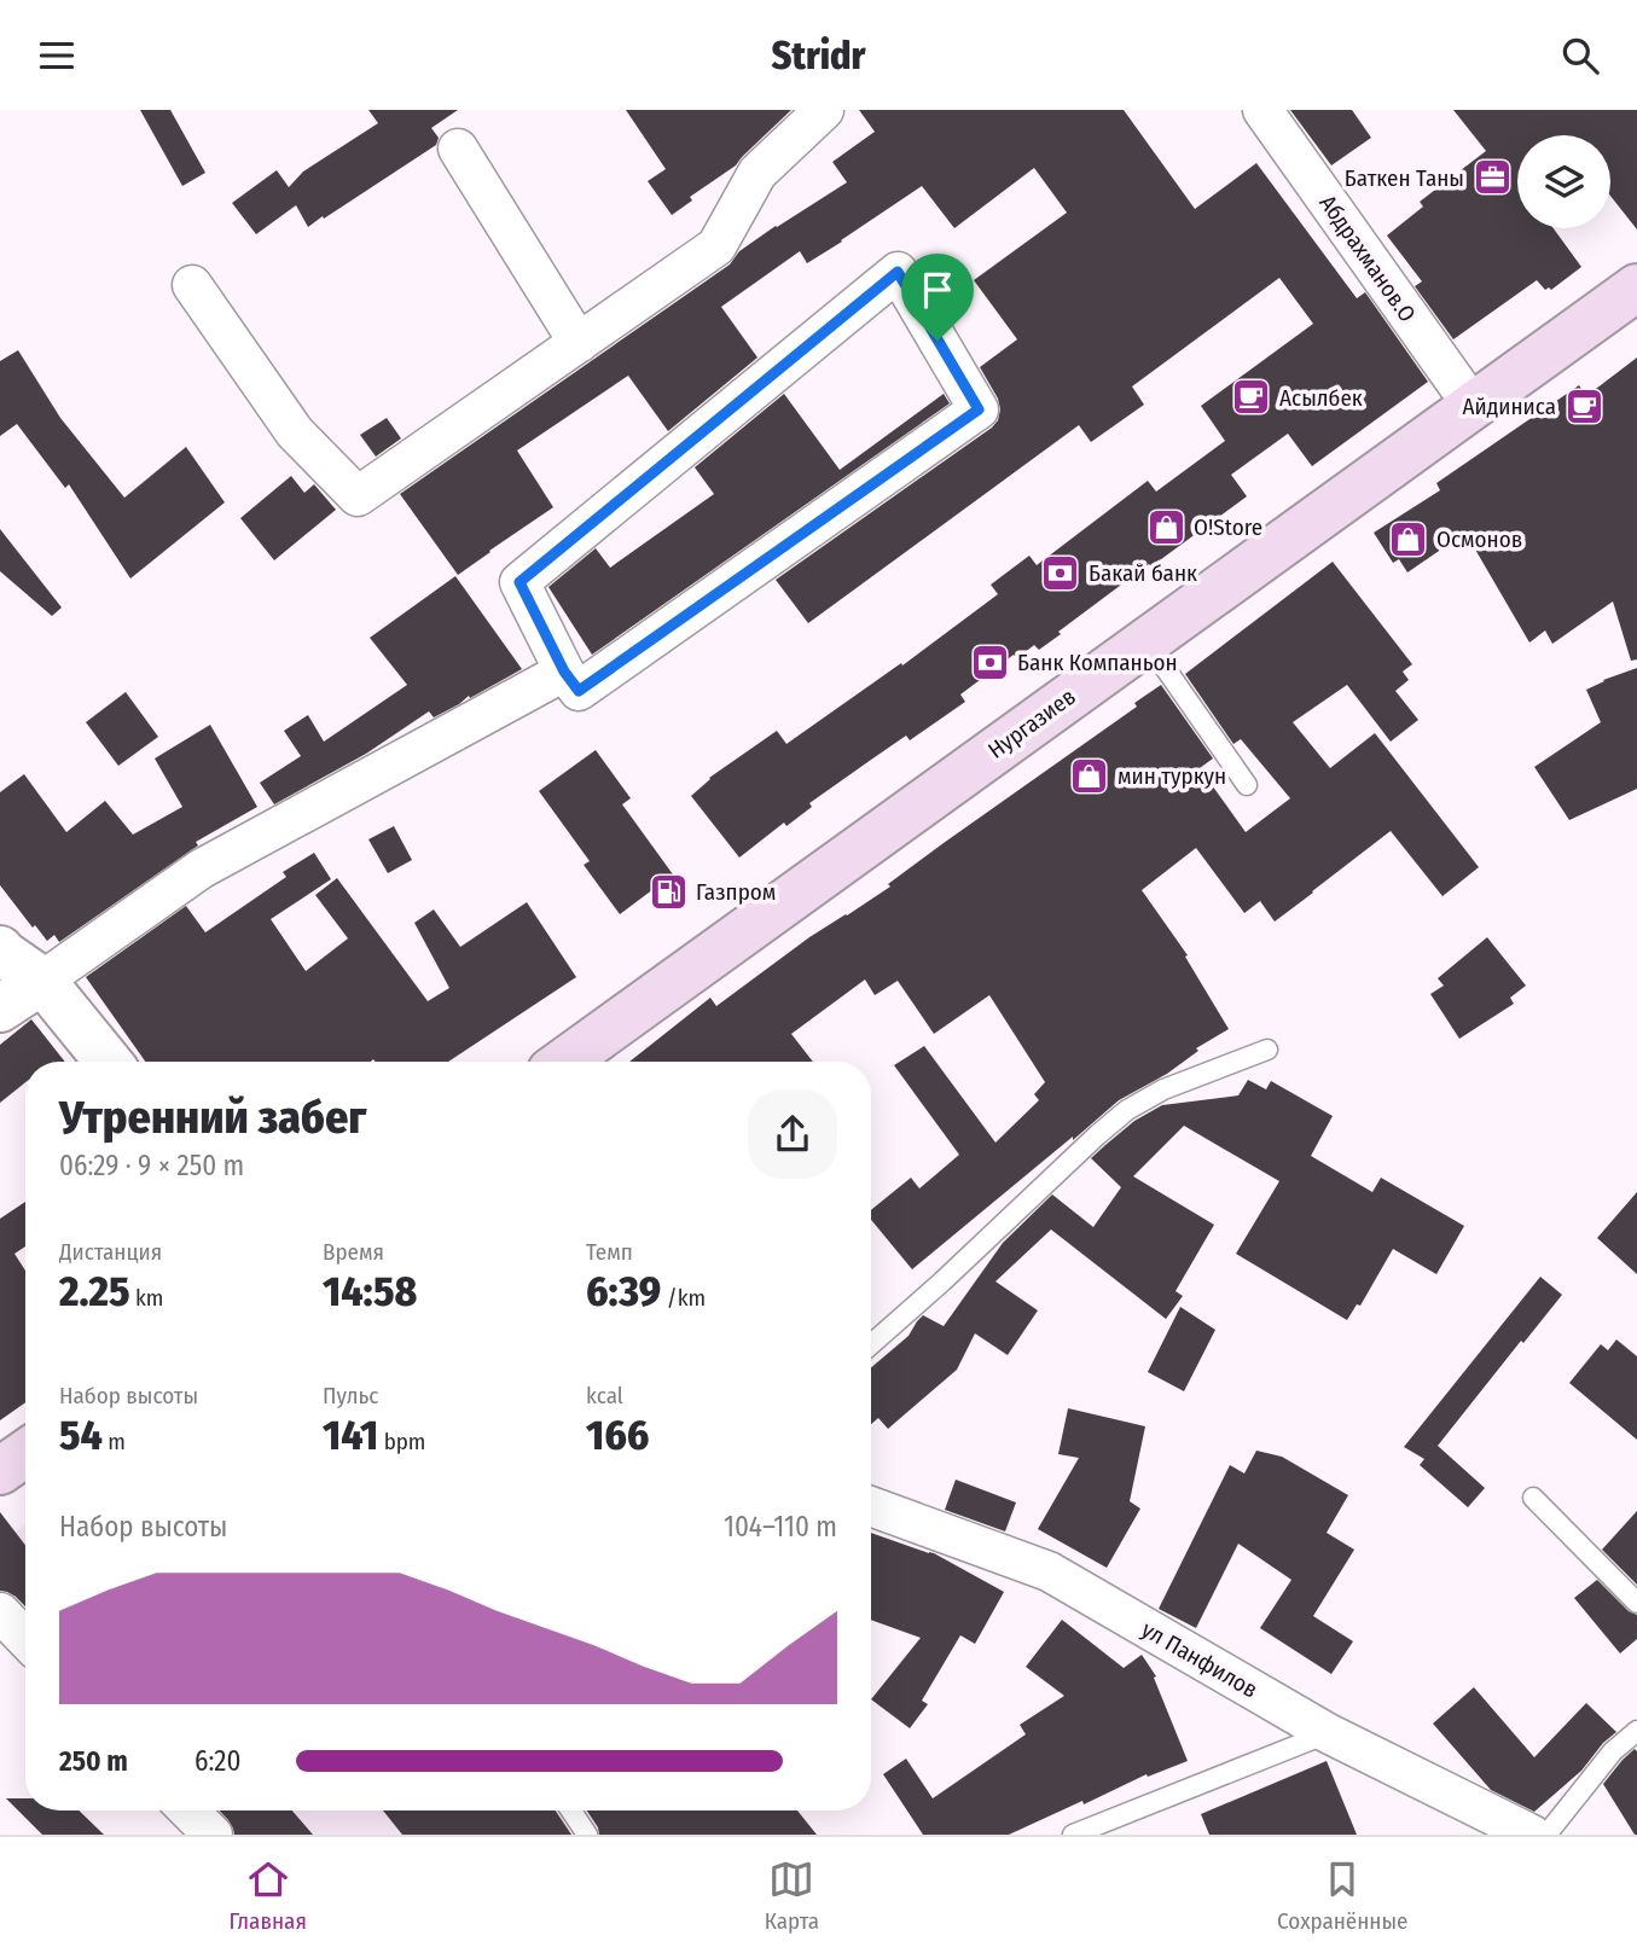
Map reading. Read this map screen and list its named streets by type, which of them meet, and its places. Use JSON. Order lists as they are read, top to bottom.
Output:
{
  "streets": {
    "main road": ["Нургазиев"],
    "street": ["Абдрахманов.О", "ул Панфилов"]
  },
  "crossings": [
    ["Абдрахманов.О", "Нургазиев"]
  ],
  "places": {
    "office": ["Баткен Таны"],
    "cafe": ["Асылбек", "Айдиниса"],
    "shop": ["O!Store", "Осмонов", "мин туркун"],
    "bank": ["Бакай банк", "Банк Компаньон"],
    "fuel station": ["Газпром"]
  },
  "page": {
    "header": "Stridr",
    "heading": ["Утренний забег", "06:29 · 9 × 250 m"],
    "stats": [
      ["Дистанция", "2.25 km"],
      ["Время", "14:58"],
      ["Темп", "6:39 /km"],
      ["Набор высоты", "54 m"],
      ["Пульс", "141 bpm"],
      ["kcal", "166"]
    ],
    "chart": ["Набор высоты", "104–110 m"],
    "list": [
      {
        "name": "250 m",
        "note": "6:20"
      }
    ],
    "tabs": ["Главная", "Карта", "Сохранённые"]
  }
}
